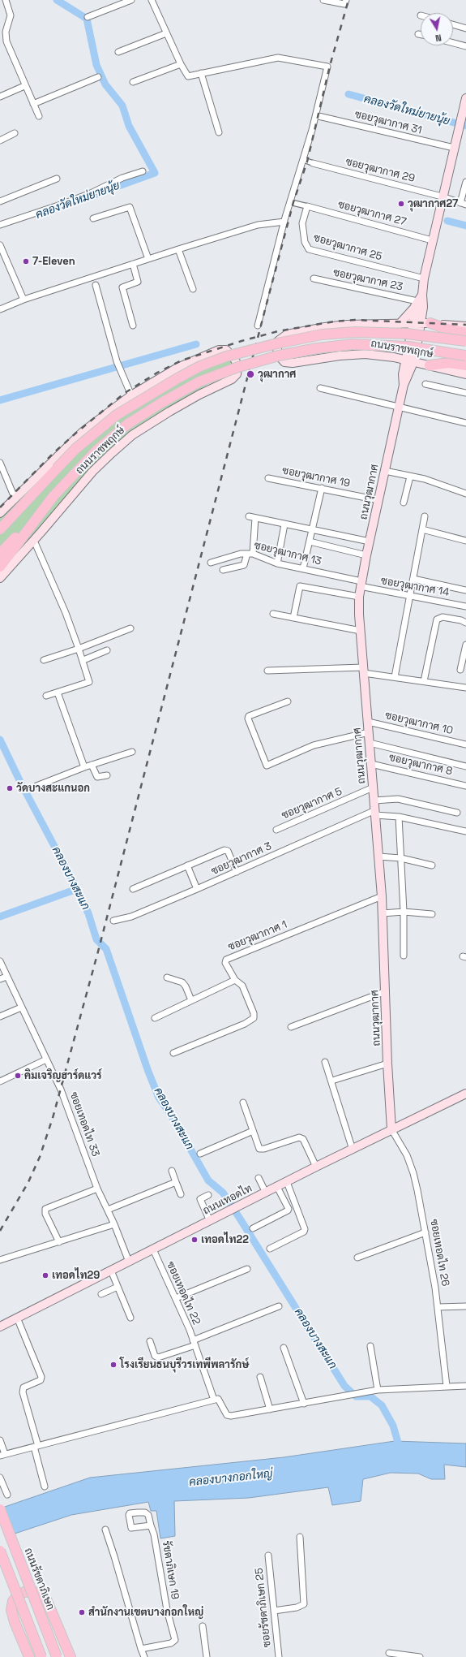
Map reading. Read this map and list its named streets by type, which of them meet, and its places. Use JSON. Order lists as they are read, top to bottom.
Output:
{
  "streets": {
    "main road": [
      "ถนนราชพฤกษ์",
      "ถนนวุฒากาศ",
      "ถนนเทอดไท",
      "ถนนรัชดาภิเษก"
    ],
    "street": [
      "ซอยวุฒากาศ 31",
      "ซอยวุฒากาศ 29",
      "ซอยวุฒากาศ 27",
      "ซอยวุฒากาศ 25",
      "ซอยวุฒากาศ 23",
      "ซอยวุฒากาศ 19",
      "ซอยวุฒากาศ 13",
      "ซอยวุฒากาศ 14",
      "ซอยวุฒากาศ 10",
      "ซอยวุฒากาศ 8",
      "ซอยวุฒากาศ 5",
      "ซอยวุฒากาศ 3",
      "ซอยวุฒากาศ 1",
      "ซอยเทอดไท 33",
      "ซอยเทอดไท 26",
      "ซอยเทอดไท 22",
      "รัชดาภิเษก 19",
      "ซอยรัชดาภิเษก 25"
    ]
  },
  "crossings": [
    ["ซอยวุฒากาศ 31", "ถนนวุฒากาศ"],
    ["ซอยวุฒากาศ 29", "ถนนวุฒากาศ"],
    ["ซอยวุฒากาศ 27", "ซอยวุฒากาศ 25"],
    ["ซอยวุฒากาศ 27", "ถนนวุฒากาศ"],
    ["ซอยวุฒากาศ 25", "ถนนวุฒากาศ"],
    ["ซอยวุฒากาศ 23", "ถนนวุฒากาศ"],
    ["ถนนราชพฤกษ์", "ถนนวุฒากาศ"],
    ["ซอยวุฒากาศ 19", "ถนนวุฒากาศ"],
    ["ถนนวุฒากาศ", "ซอยวุฒากาศ 13"],
    ["ถนนวุฒากาศ", "ซอยวุฒากาศ 14"],
    ["ถนนวุฒากาศ", "ซอยวุฒากาศ 10"],
    ["ถนนวุฒากาศ", "ซอยวุฒากาศ 8"],
    ["ถนนวุฒากาศ", "ซอยวุฒากาศ 5"],
    ["ถนนวุฒากาศ", "ซอยวุฒากาศ 3"],
    ["ถนนวุฒากาศ", "ซอยวุฒากาศ 1"],
    ["ถนนวุฒากาศ", "ถนนเทอดไท"],
    ["ถนนวุฒากาศ", "ซอยเทอดไท 26"],
    ["ซอยวุฒากาศ 13", "ซอยวุฒากาศ 14"],
    ["ซอยเทอดไท 33", "ถนนเทอดไท"],
    ["ถนนเทอดไท", "ซอยเทอดไท 26"],
    ["ถนนเทอดไท", "ซอยเทอดไท 22"]
  ],
  "water": ["คลองวัดใหม่ยายนุ้ย", "คลองบางสะแก", "คลองบางกอกใหญ่"],
  "places": [
    "วุฒากาศ27",
    "7-Eleven",
    "วุฒากาศ",
    "วัดบางสะแกนอก",
    "คิมเจริญฮาร์ดแวร์",
    "เทอดไท22",
    "เทอดไท29",
    "โรงเรียนธนบุรีวรเทพีพลารักษ์",
    "สำนักงานเขตบางกอกใหญ่"
  ],
  "north": "bottom"
}
